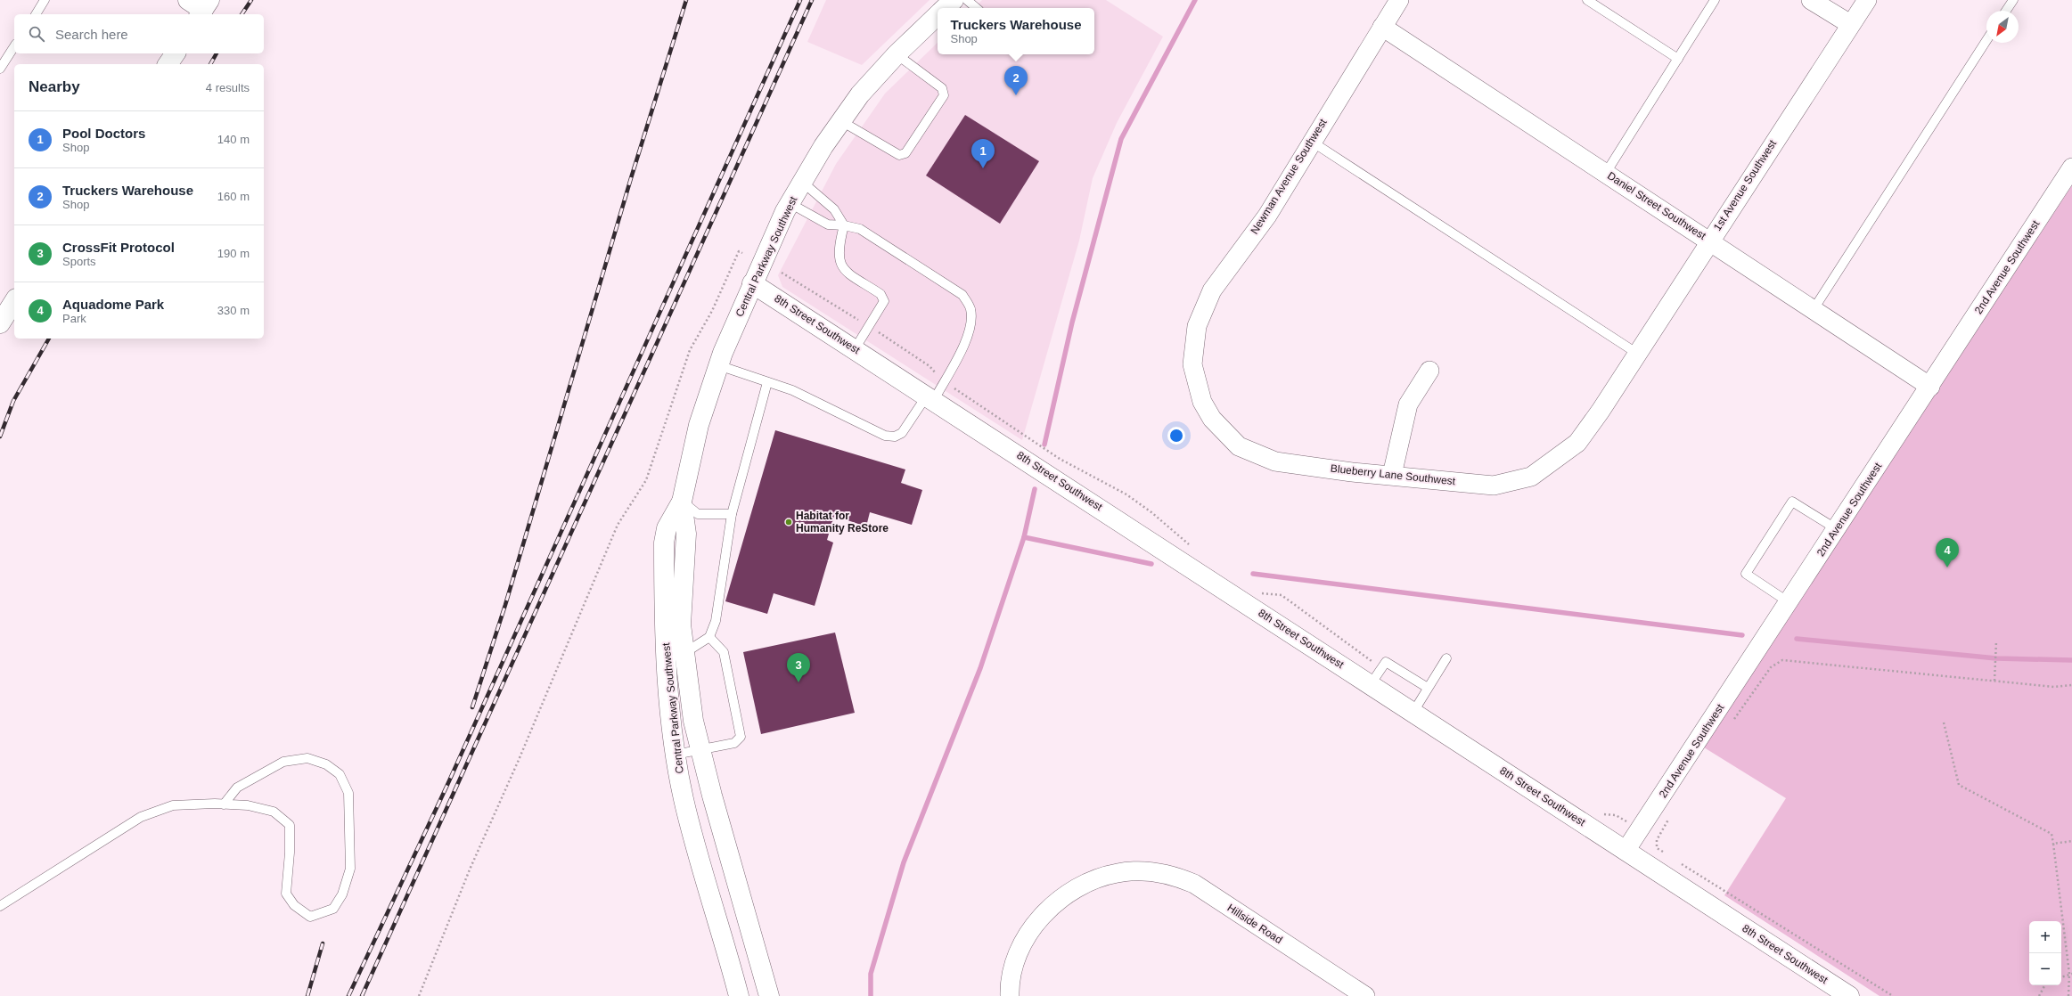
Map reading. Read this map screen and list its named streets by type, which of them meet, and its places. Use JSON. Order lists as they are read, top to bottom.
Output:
{
  "streets": {
    "street": [
      "Newman Avenue Southwest",
      "1st Avenue Southwest",
      "Daniel Street Southwest",
      "Central Parkway Southwest",
      "2nd Avenue Southwest",
      "8th Street Southwest",
      "Blueberry Lane Southwest",
      "Hillside Road"
    ]
  },
  "crossings": [
    ["Newman Avenue Southwest", "Daniel Street Southwest"],
    ["Newman Avenue Southwest", "Blueberry Lane Southwest"],
    ["1st Avenue Southwest", "Daniel Street Southwest"],
    ["1st Avenue Southwest", "Blueberry Lane Southwest"],
    ["Daniel Street Southwest", "2nd Avenue Southwest"],
    ["Central Parkway Southwest", "8th Street Southwest"],
    ["2nd Avenue Southwest", "8th Street Southwest"]
  ],
  "places": ["Habitat for Humanity ReStore"],
  "north": "bottom left",
  "page": {
    "popup": ["Truckers Warehouse", "Shop"],
    "search": "Search here",
    "heading": ["Nearby", "4 results"],
    "pins": [
      "2",
      "1",
      "4",
      "3"
    ],
    "list": [
      {
        "mark": "1",
        "name": "Pool Doctors",
        "note": "Shop",
        "value": "140 m"
      },
      {
        "mark": "2",
        "name": "Truckers Warehouse",
        "note": "Shop",
        "value": "160 m"
      },
      {
        "mark": "3",
        "name": "CrossFit Protocol",
        "note": "Sports",
        "value": "190 m"
      },
      {
        "mark": "4",
        "name": "Aquadome Park",
        "note": "Park",
        "value": "330 m"
      }
    ],
    "map_buttons": ["+", "−"]
  }
}
